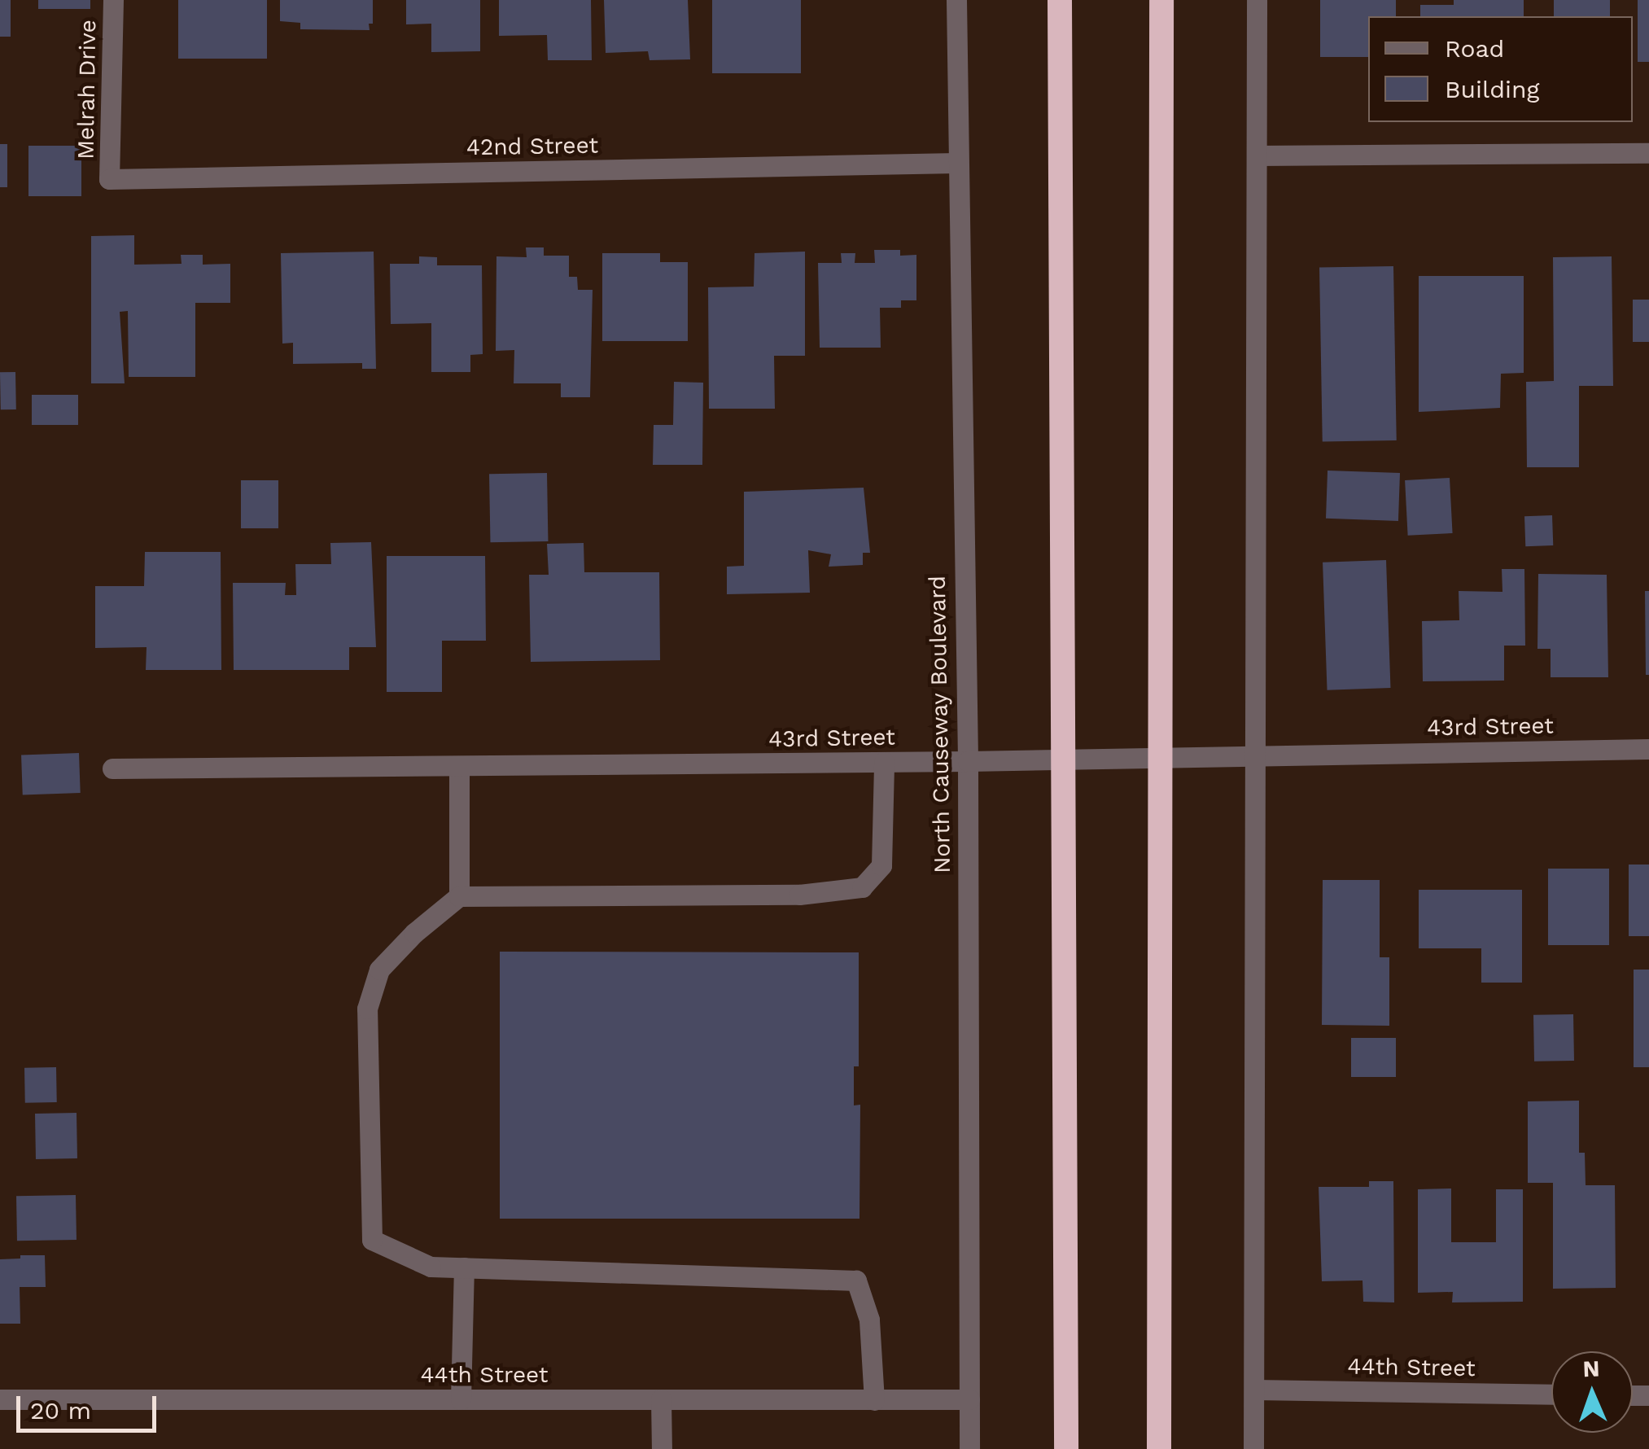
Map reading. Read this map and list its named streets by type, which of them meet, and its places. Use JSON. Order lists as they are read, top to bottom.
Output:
{
  "streets": {
    "street": [
      "Melrah Drive",
      "42nd Street",
      "North Causeway Boulevard",
      "43rd Street",
      "44th Street"
    ]
  },
  "crossings": [
    ["Melrah Drive", "42nd Street"],
    ["42nd Street", "North Causeway Boulevard"],
    ["North Causeway Boulevard", "43rd Street"],
    ["North Causeway Boulevard", "44th Street"]
  ],
  "legend": ["Road", "Building"],
  "scale_bar": "20 m",
  "north": "top"
}
